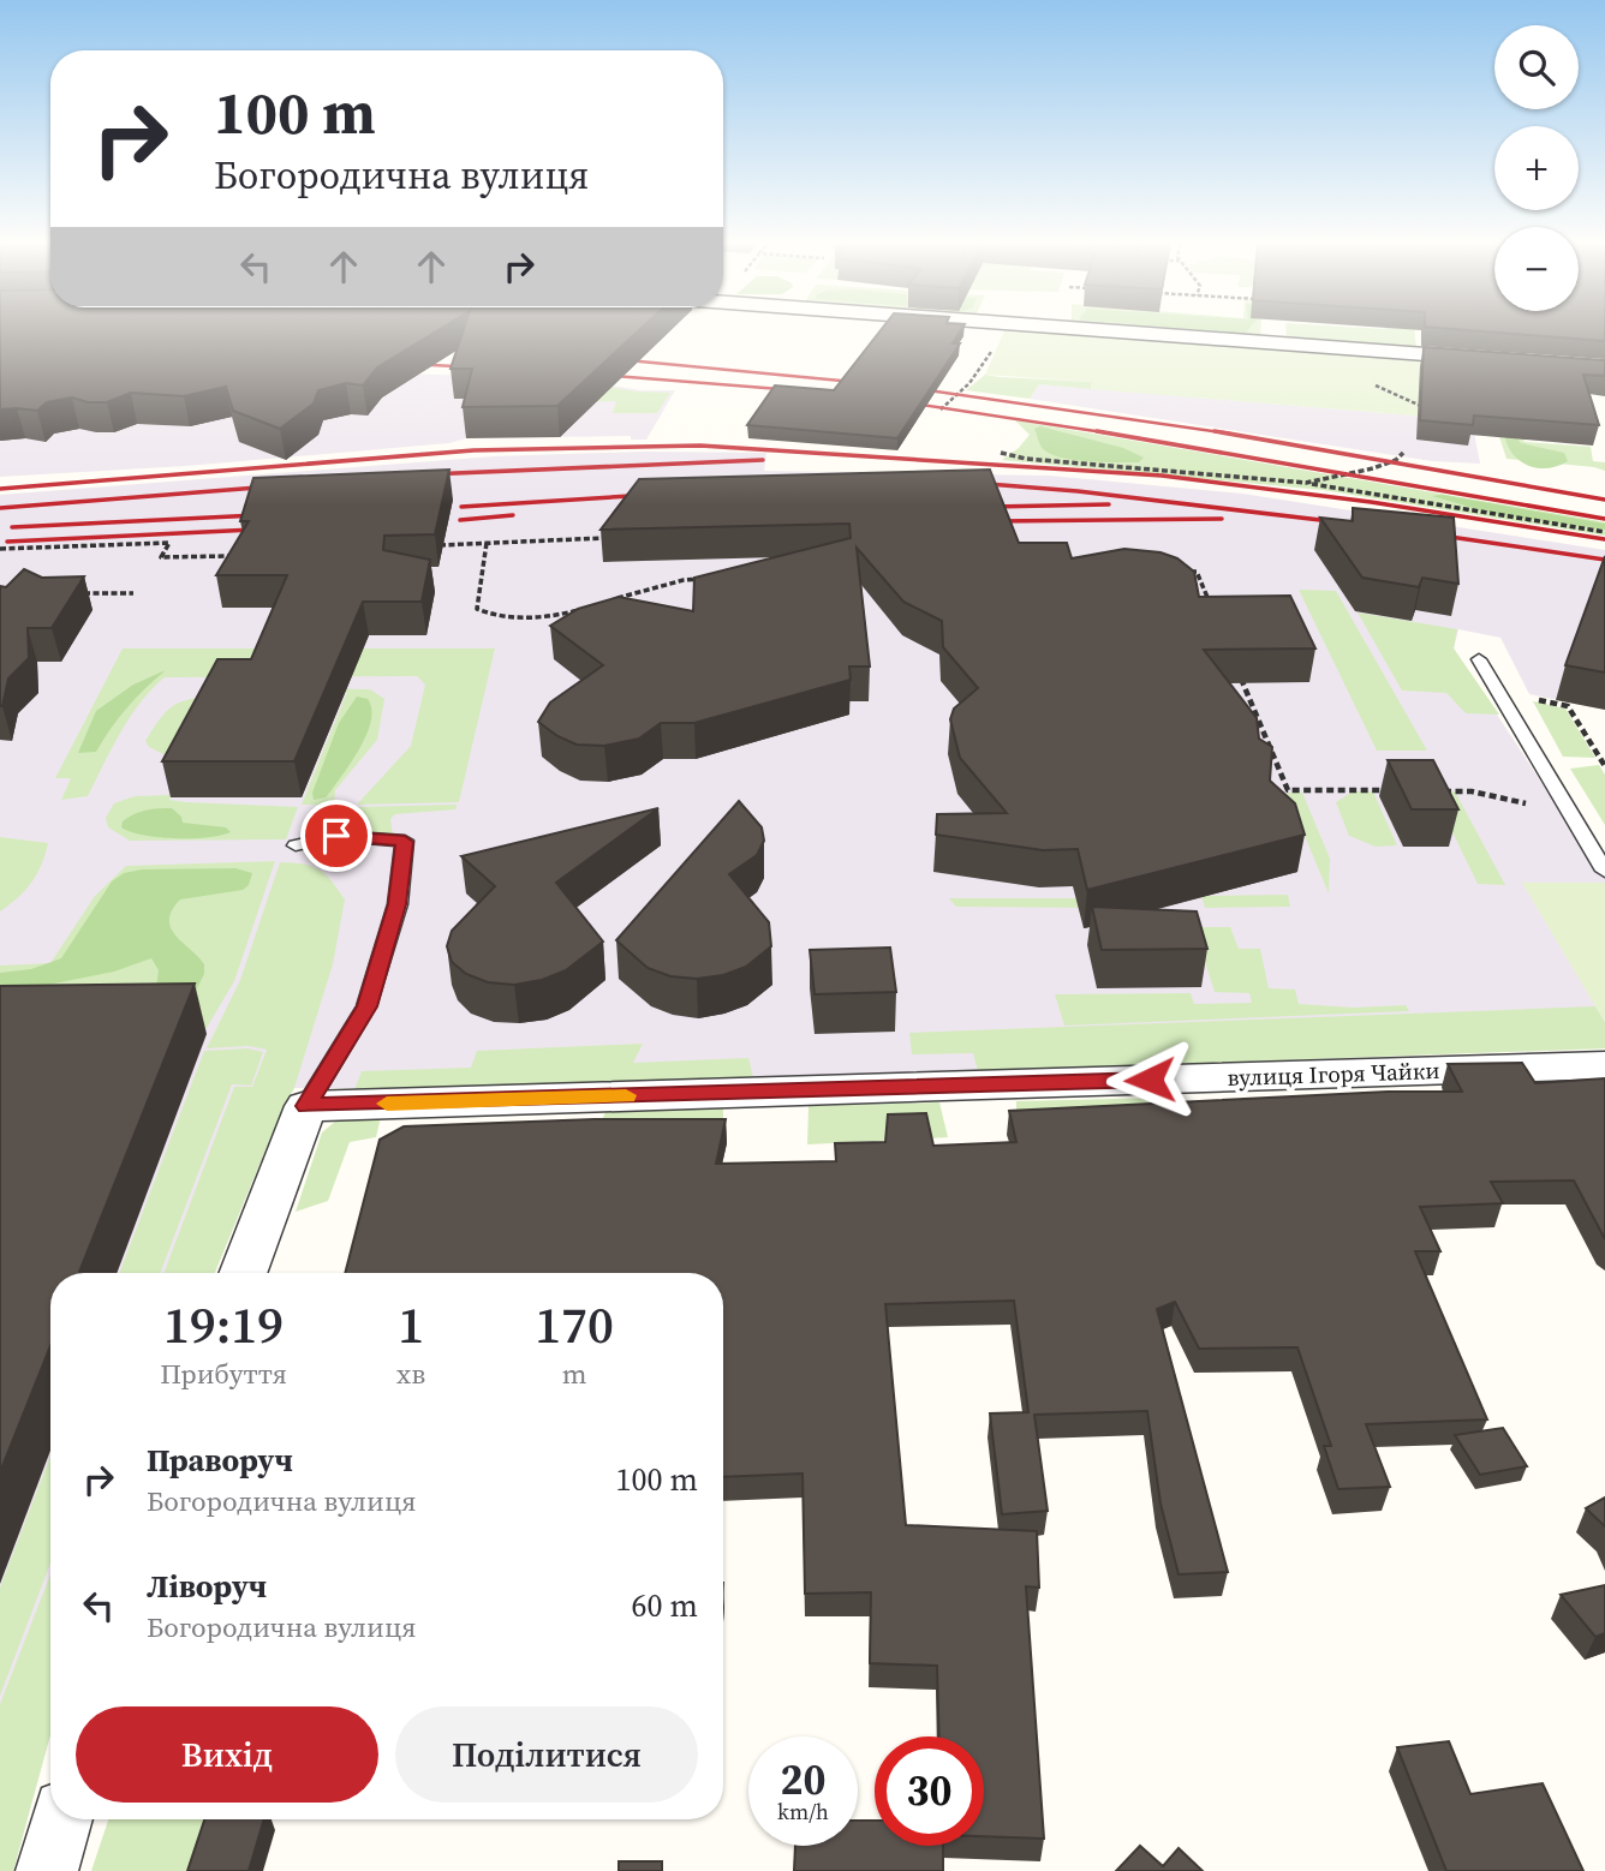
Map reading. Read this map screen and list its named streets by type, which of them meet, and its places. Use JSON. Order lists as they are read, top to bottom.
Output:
{
  "streets": {
    "street": ["вулиця Ігоря Чайки"]
  },
  "page": {
    "map_buttons": ["+", "−"],
    "turn": ["100 m", "Богородична вулиця"],
    "eta": [
      "19:19",
      "Прибуття",
      "1",
      "хв",
      "170",
      "m"
    ],
    "list": [
      {
        "name": "Праворуч",
        "note": "Богородична вулиця",
        "value": "100 m"
      },
      {
        "name": "Ліворуч",
        "note": "Богородична вулиця",
        "value": "60 m"
      }
    ],
    "buttons": ["Вихід", "Поділитися"],
    "speed": "20 km/h",
    "limit": "30"
  }
}
